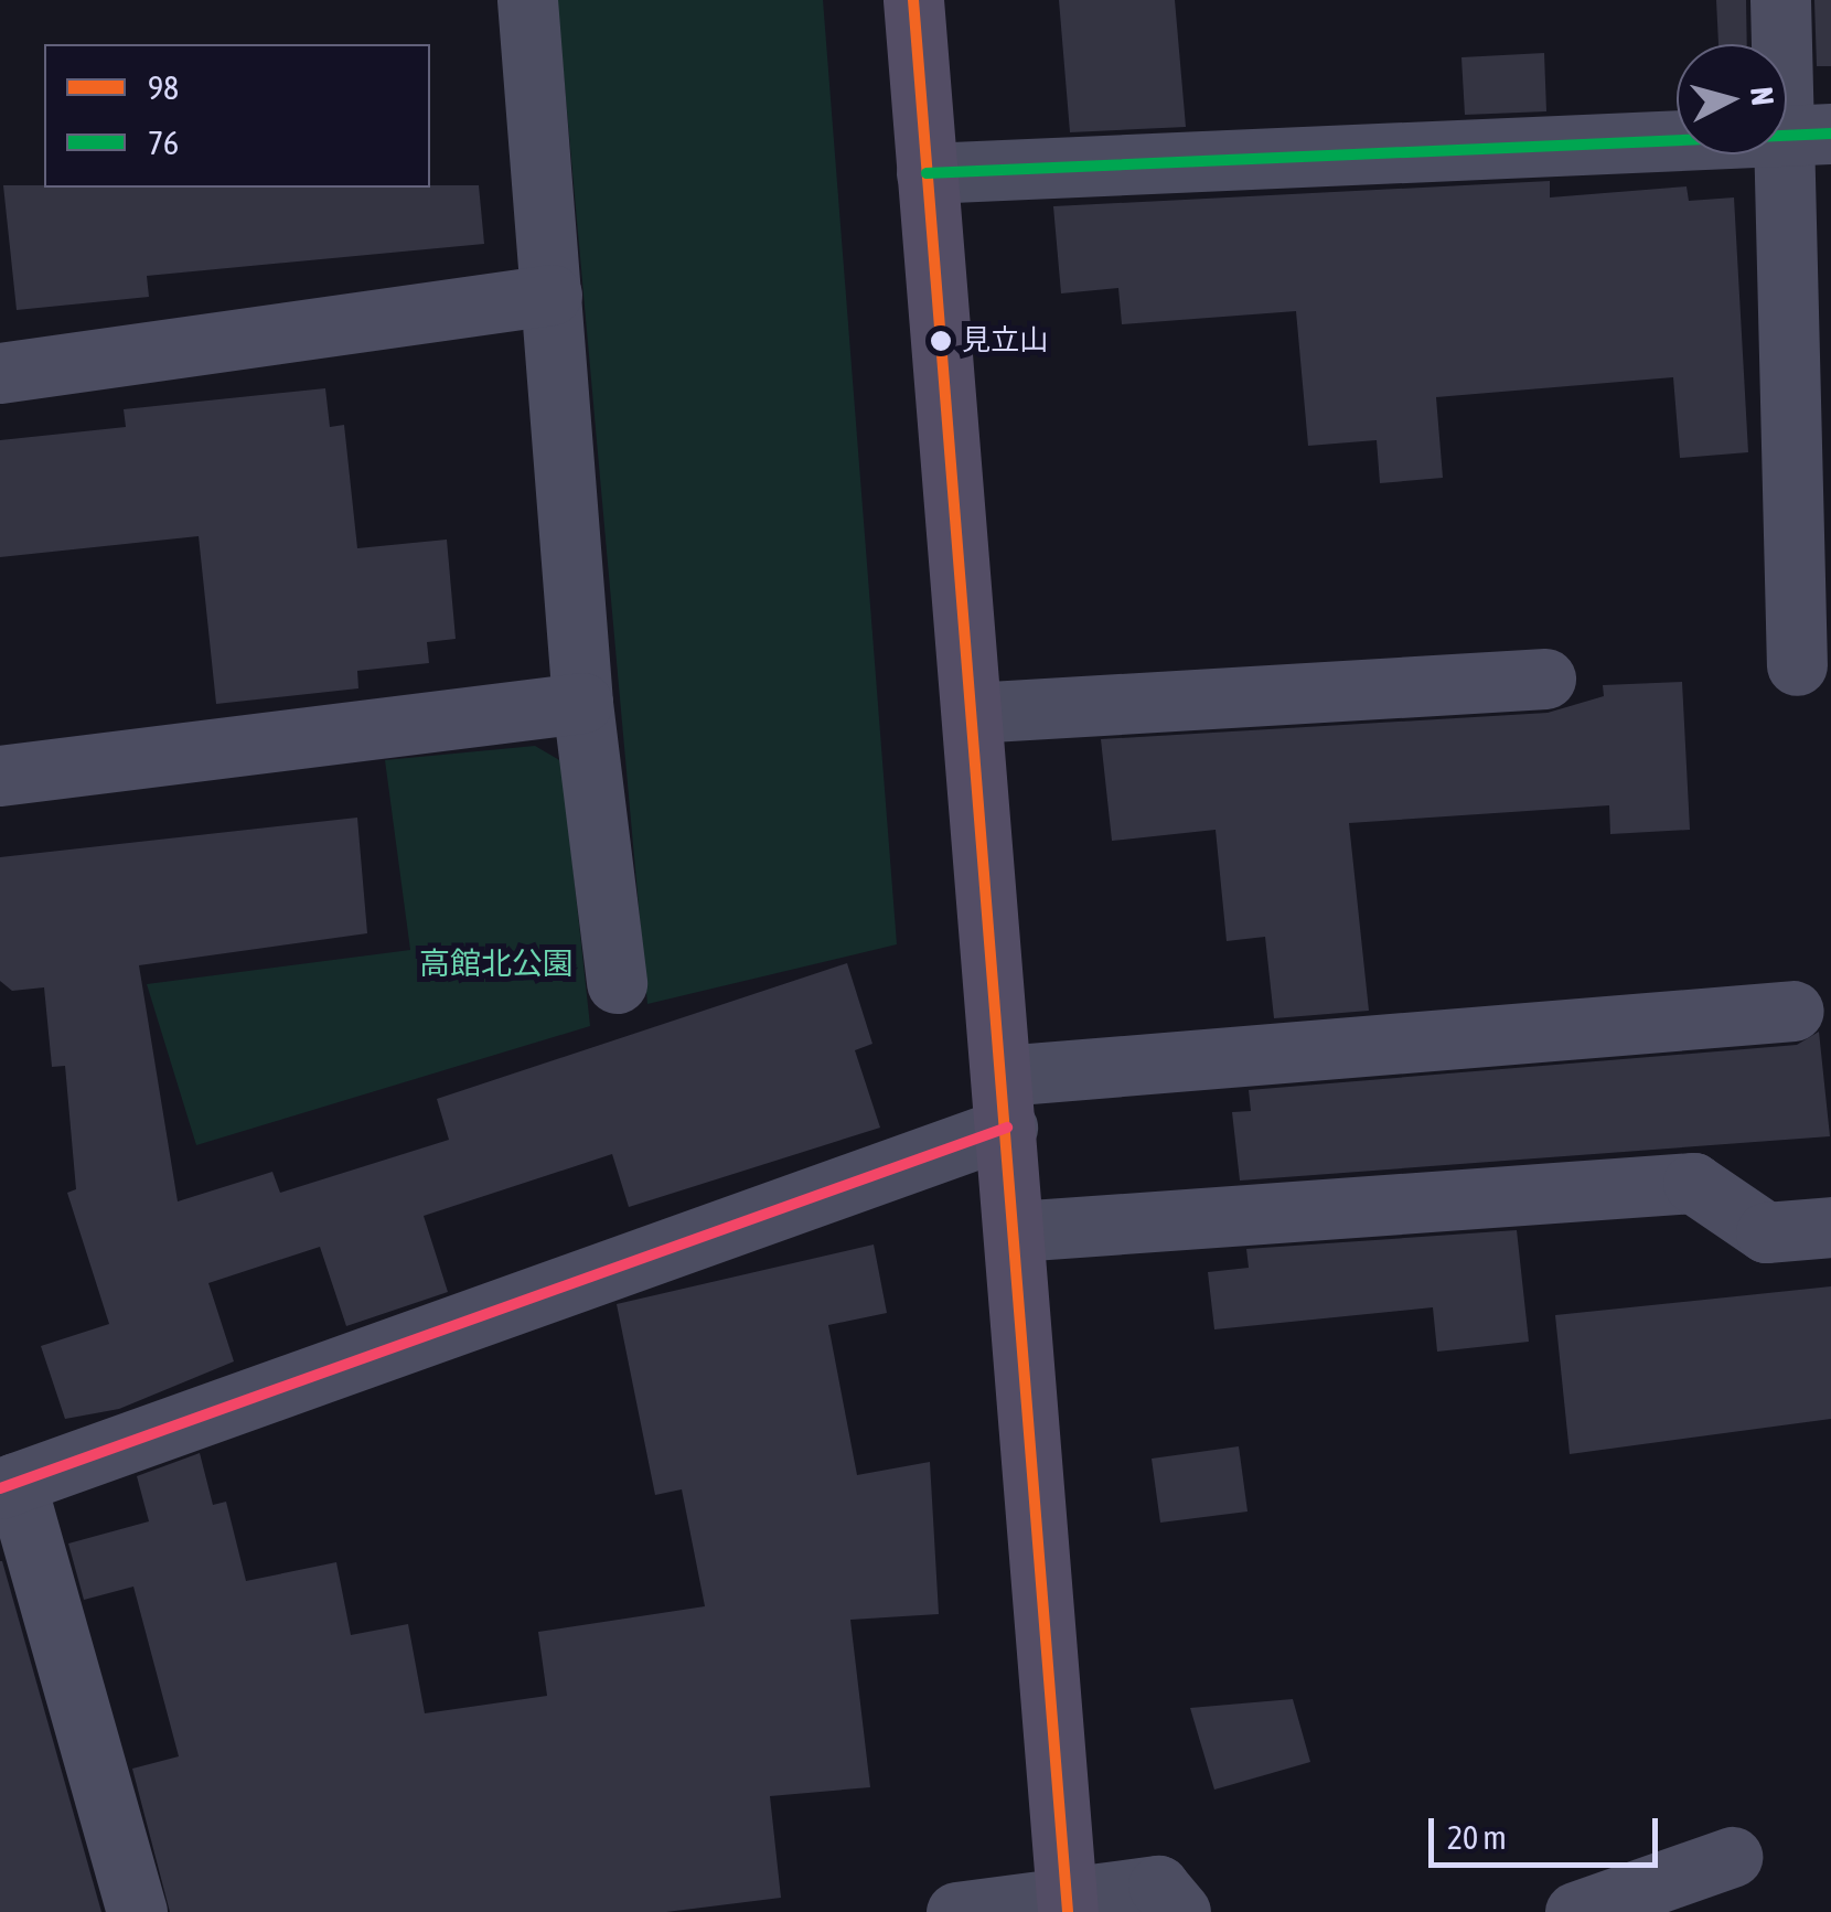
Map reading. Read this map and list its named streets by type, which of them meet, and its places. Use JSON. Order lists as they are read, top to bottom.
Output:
{
  "parks": ["高館北公園"],
  "places": ["見立山"],
  "lines": ["transit line 98", "transit line 76"],
  "legend": ["98", "76"],
  "scale_bar": "20 m",
  "north": "right"
}
